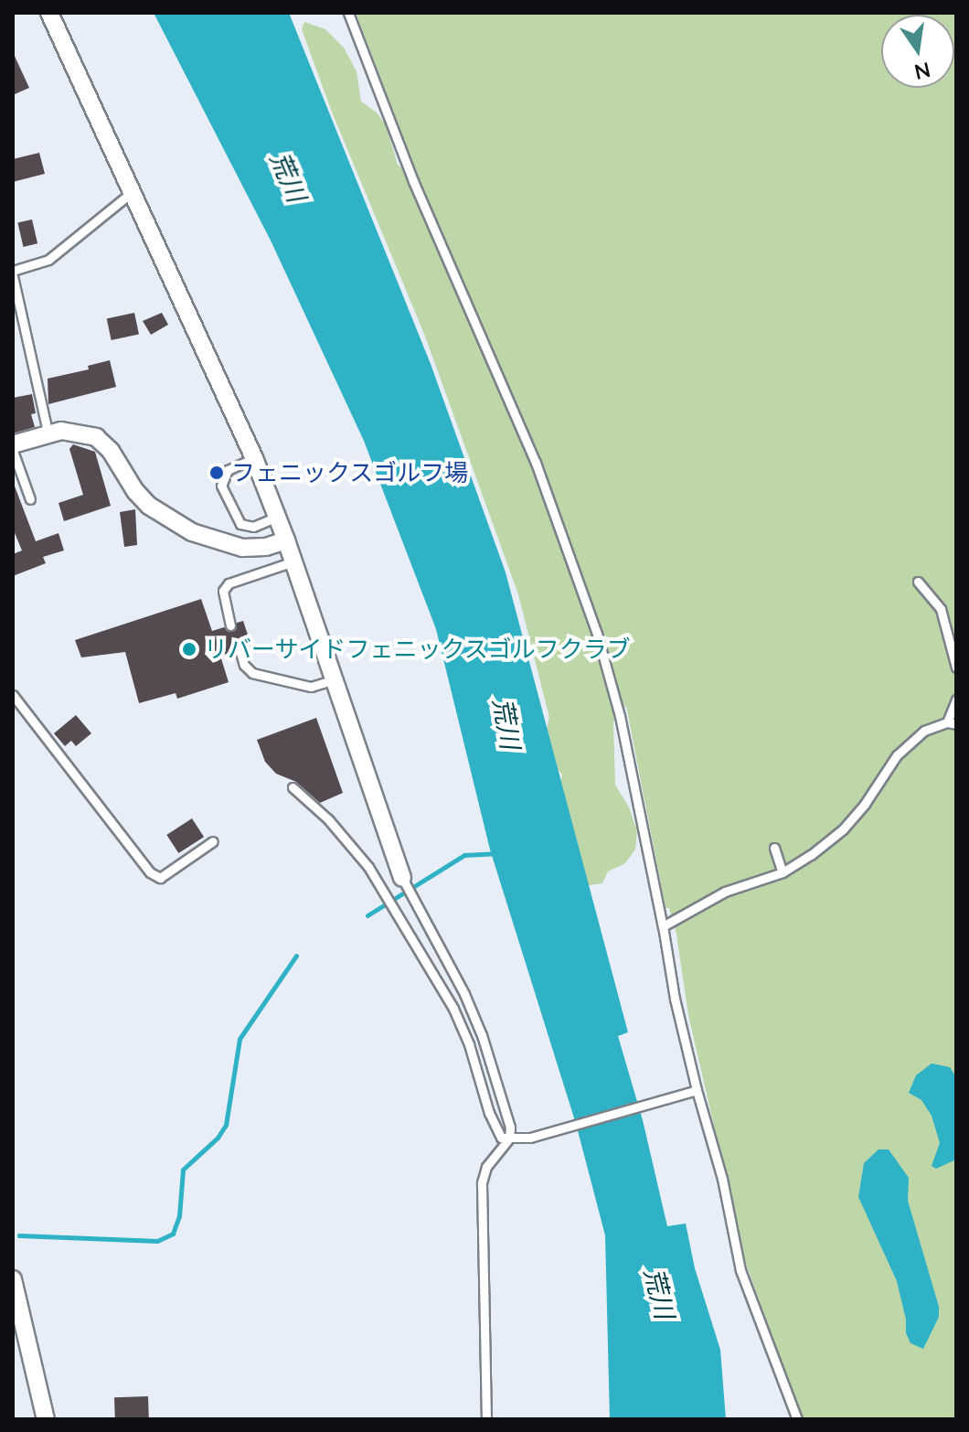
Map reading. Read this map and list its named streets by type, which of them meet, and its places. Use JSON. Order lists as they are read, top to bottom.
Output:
{
  "water": ["荒川"],
  "places": ["フェニックスゴルフ場", "リバーサイドフェニックスゴルフクラブ"],
  "north": "bottom"
}
